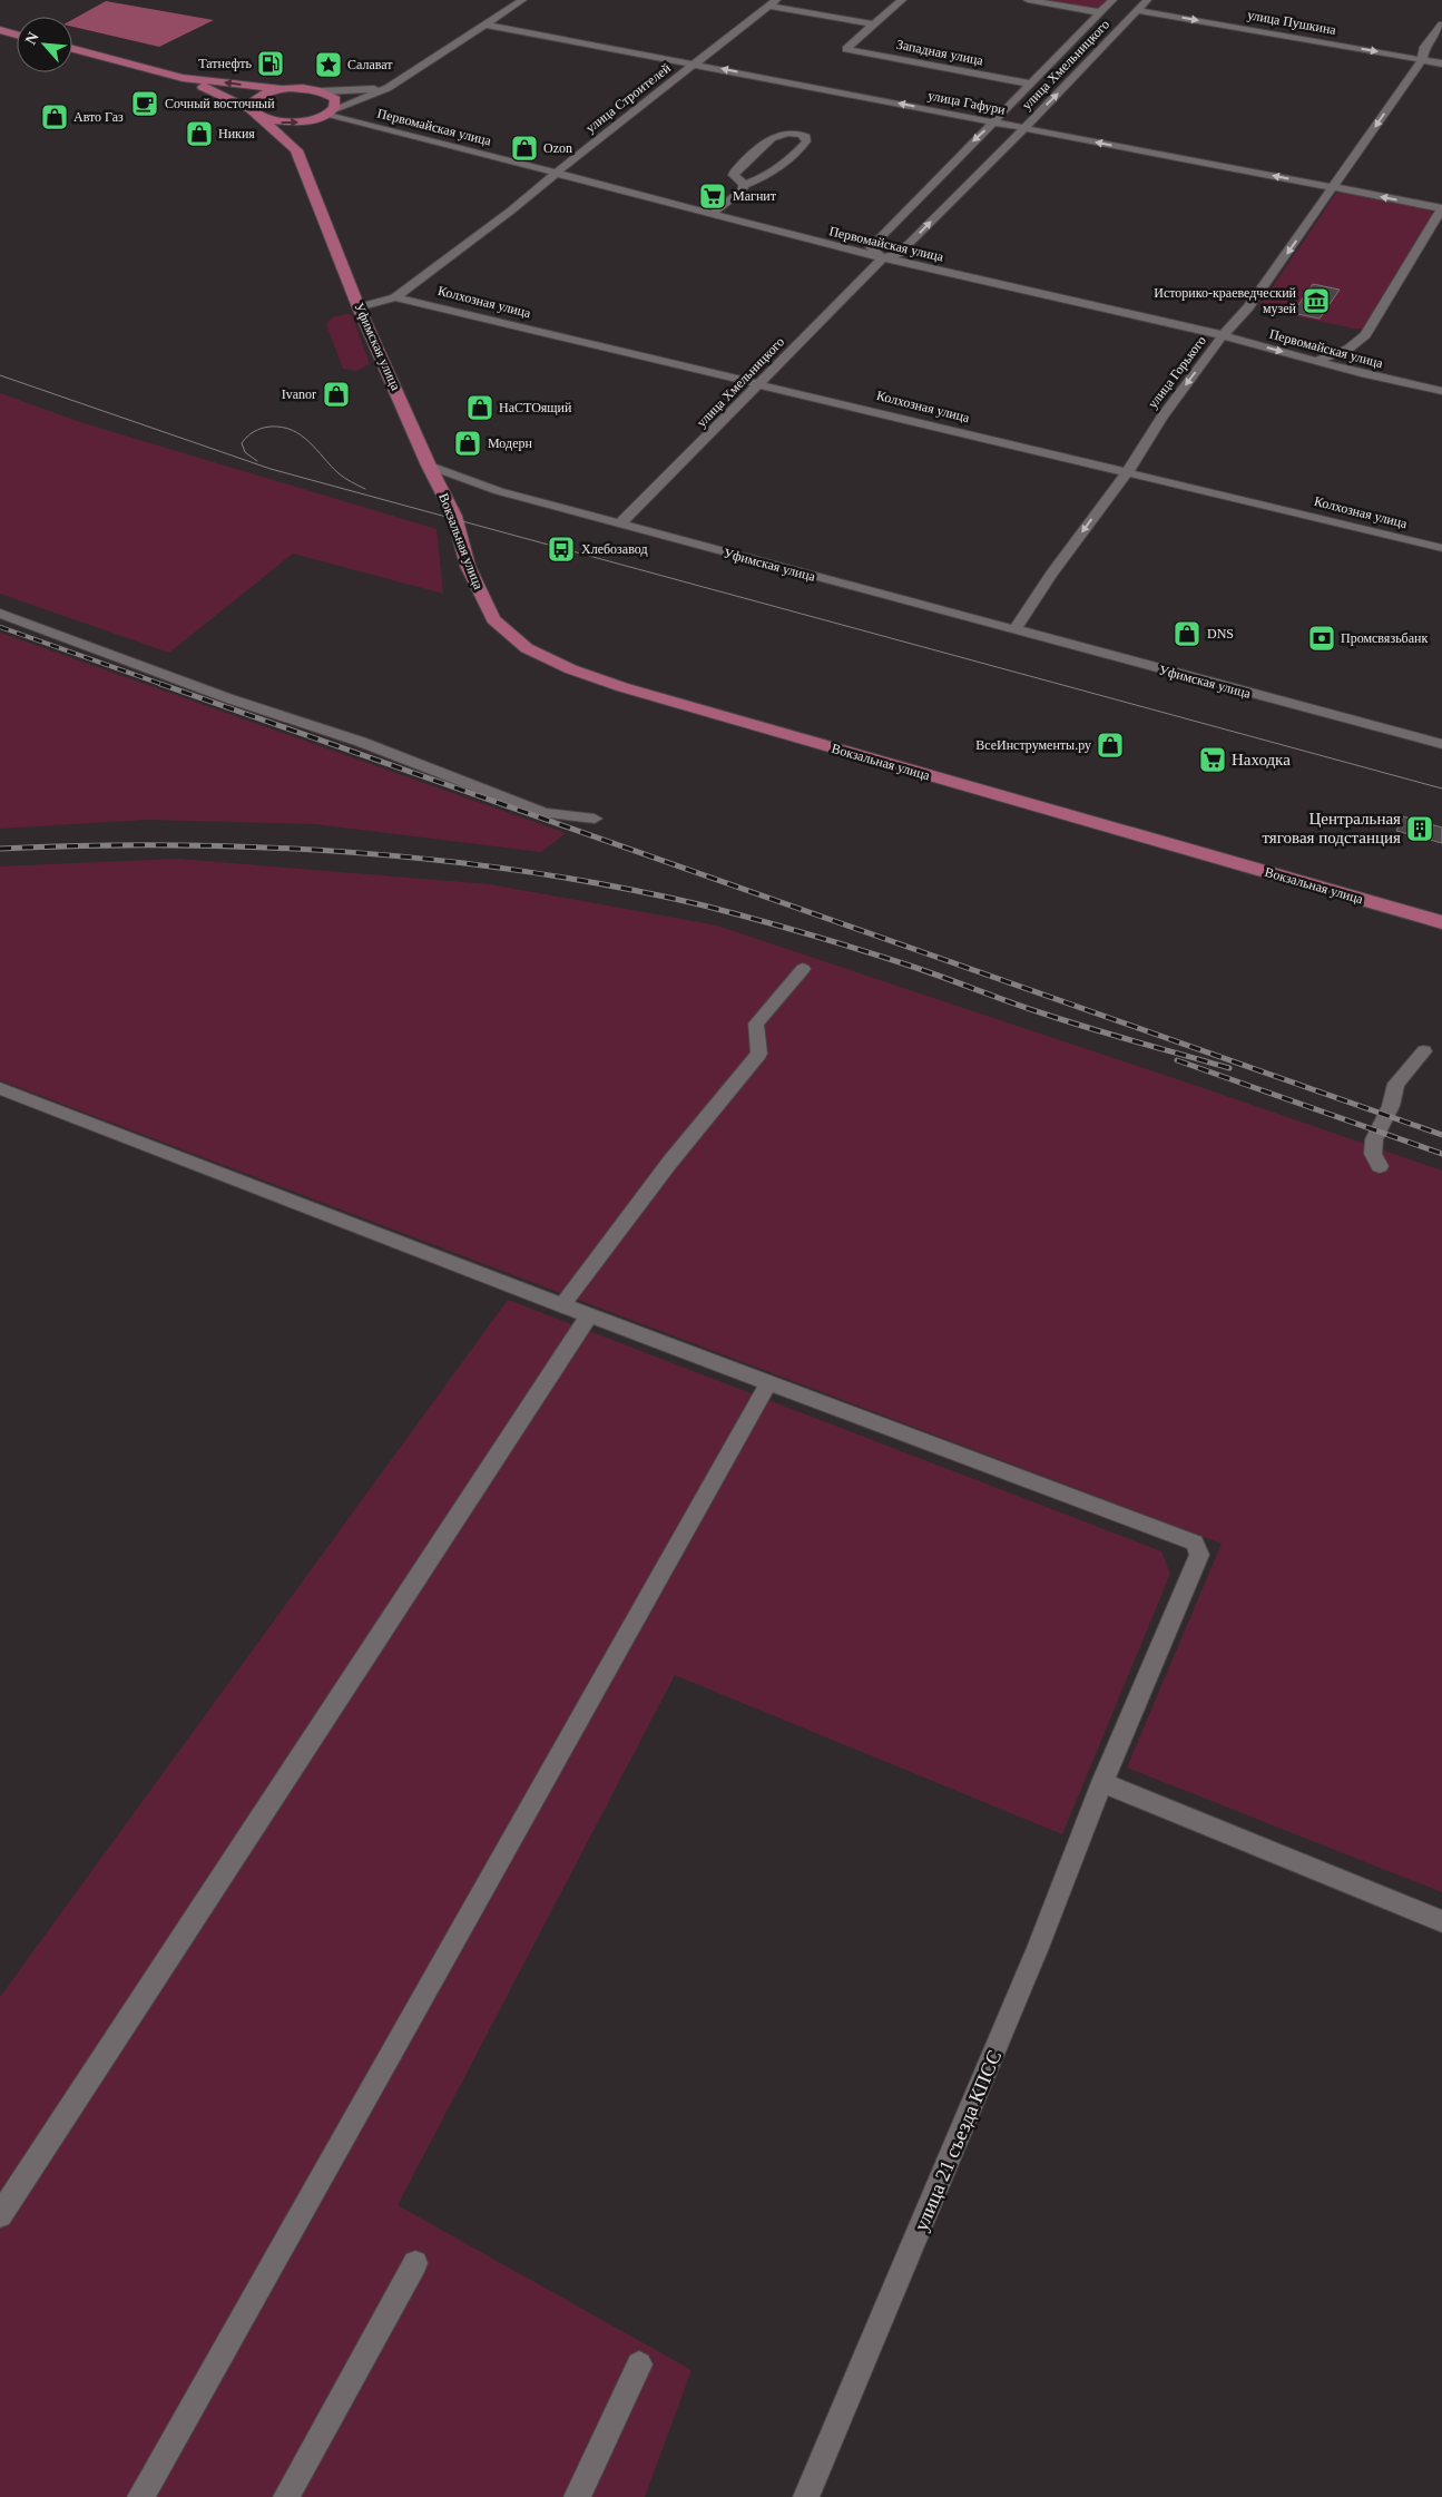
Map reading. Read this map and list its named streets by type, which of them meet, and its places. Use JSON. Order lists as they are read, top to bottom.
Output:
{
  "streets": {
    "main road": ["Уфимская улица", "Вокзальная улица"],
    "street": [
      "улица Пушкина",
      "Западная улица",
      "улица Хмельницкого",
      "улица Строителей",
      "улица Гафури",
      "Первомайская улица",
      "Колхозная улица",
      "улица Горького",
      "улица 21 съезда КПСС"
    ]
  },
  "crossings": [
    ["улица Пушкина", "улица Хмельницкого"],
    ["улица Пушкина", "улица Горького"],
    ["Западная улица", "улица Хмельницкого"],
    ["улица Хмельницкого", "улица Гафури"],
    ["улица Хмельницкого", "Первомайская улица"],
    ["улица Хмельницкого", "Колхозная улица"],
    ["улица Хмельницкого", "Уфимская улица"],
    ["улица Строителей", "улица Гафури"],
    ["улица Строителей", "Первомайская улица"],
    ["улица Строителей", "Колхозная улица"],
    ["улица Строителей", "Уфимская улица"],
    ["улица Гафури", "улица Горького"],
    ["Первомайская улица", "улица Горького"],
    ["Колхозная улица", "улица Горького"],
    ["Уфимская улица", "улица Горького"],
    ["Уфимская улица", "Вокзальная улица"]
  ],
  "one_way": ["улица Пушкина", "улица Гафури", "улица Горького"],
  "places": {
    "fuel station": ["Татнефть"],
    "place": ["Салават"],
    "cafe": ["Сочный восточный"],
    "shop": [
      "Авто Газ",
      "Никия",
      "Ozon",
      "Ivanor",
      "НаСТОящий",
      "Модерн",
      "DNS",
      "ВсеИнструменты.ру"
    ],
    "supermarket": ["Магнит", "Находка"],
    "museum": ["Историко-краеведческий музей"],
    "bus stop": ["Хлебозавод"],
    "bank": ["Промсвязьбанк"],
    "building": ["Центральная тяговая подстанция"]
  },
  "north": "top left"
}
